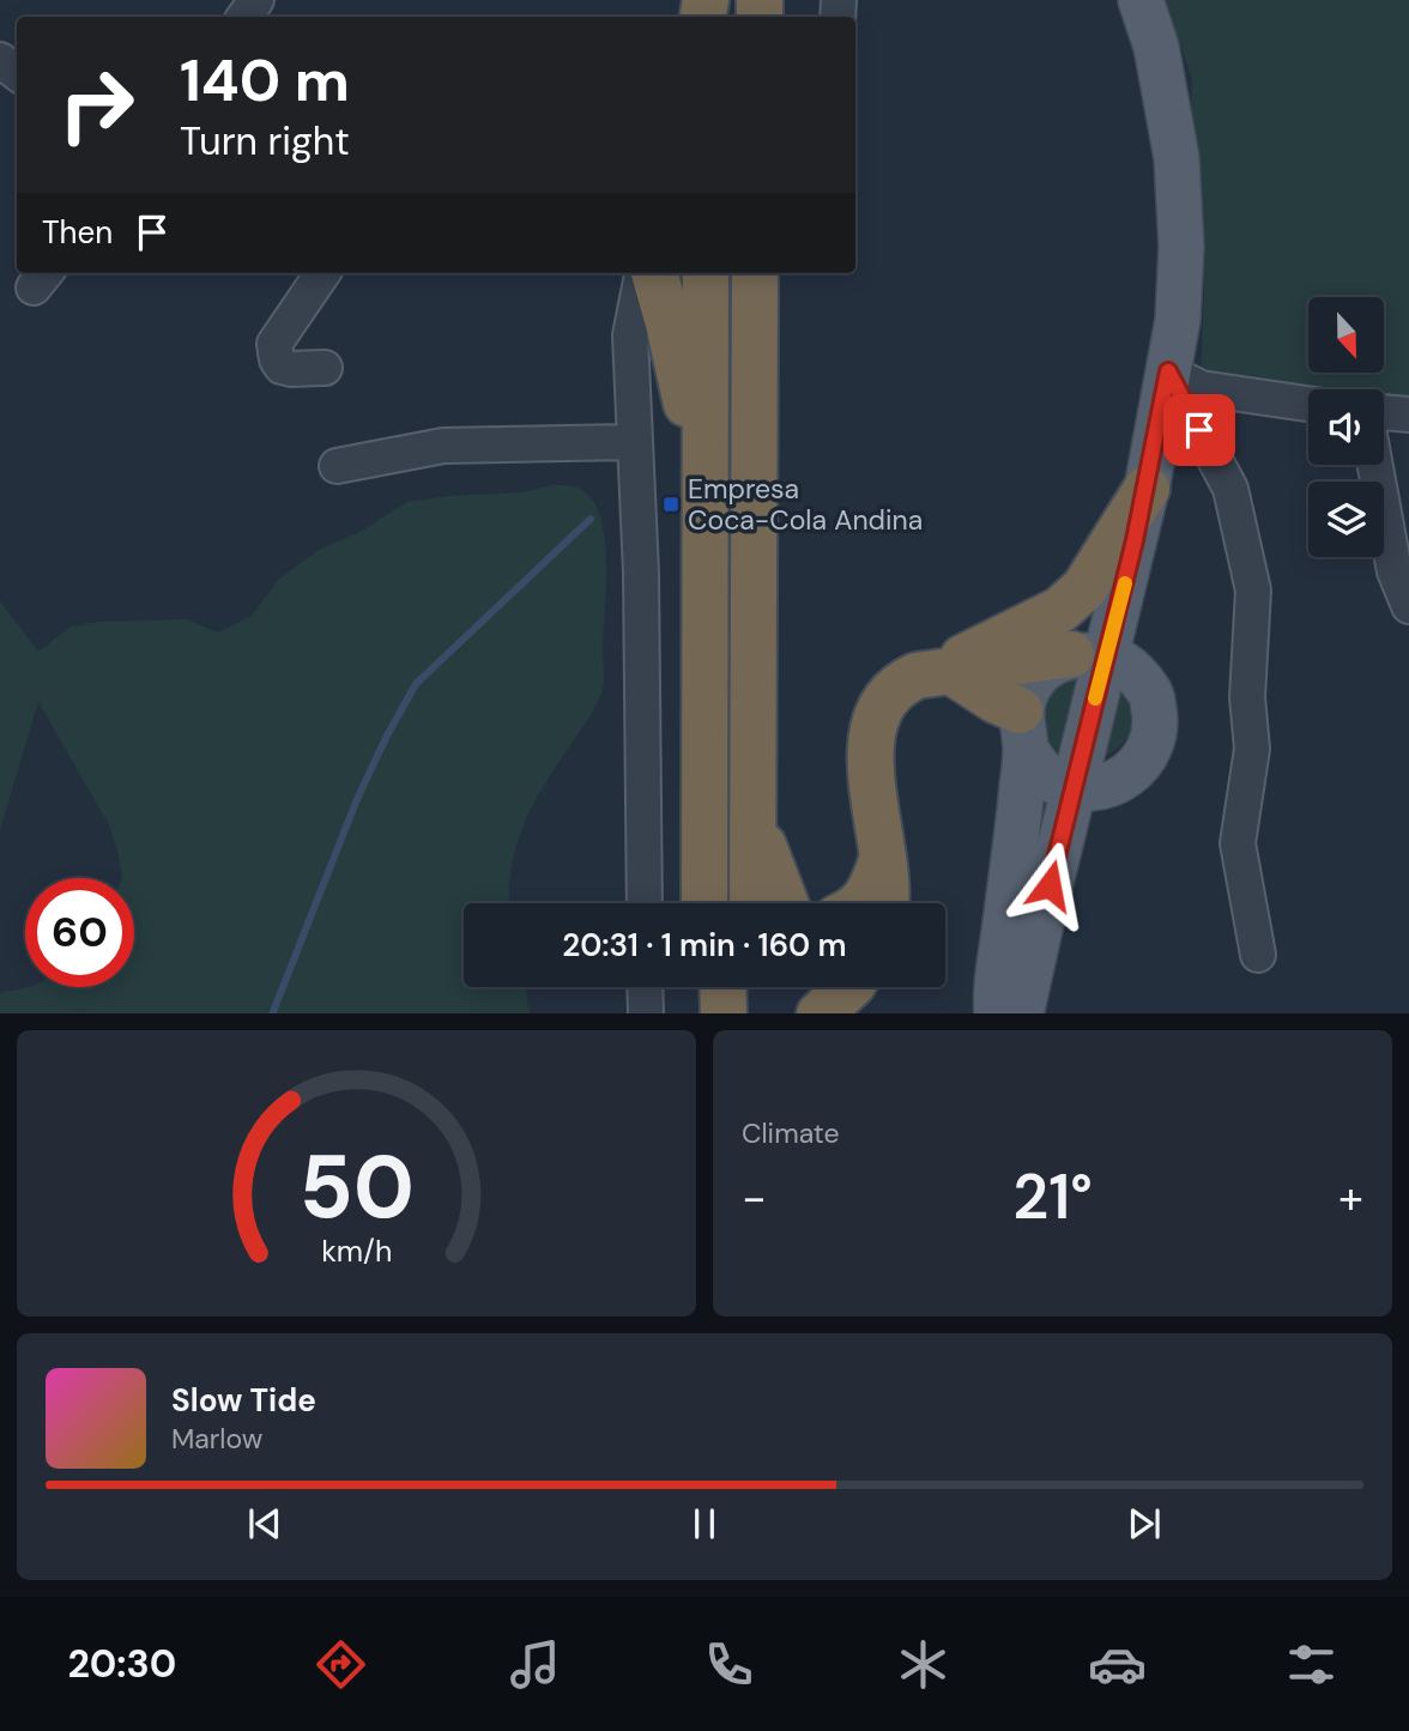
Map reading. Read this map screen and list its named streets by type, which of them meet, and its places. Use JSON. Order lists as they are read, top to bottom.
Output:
{
  "places": {
    "transit": ["Empresa Coca-Cola Andina"]
  },
  "north": "bottom",
  "page": {
    "turn": ["140 m", "Turn right"],
    "then": "Then",
    "limit": "60",
    "trip": "20:31 · 1 min · 160 m",
    "tile": "Climate",
    "heat": ["−", "21°", "+"],
    "song": ["Slow Tide", "Marlow"],
    "tabs": "20:30",
    "gauge": ["50", "km/h"]
  }
}
